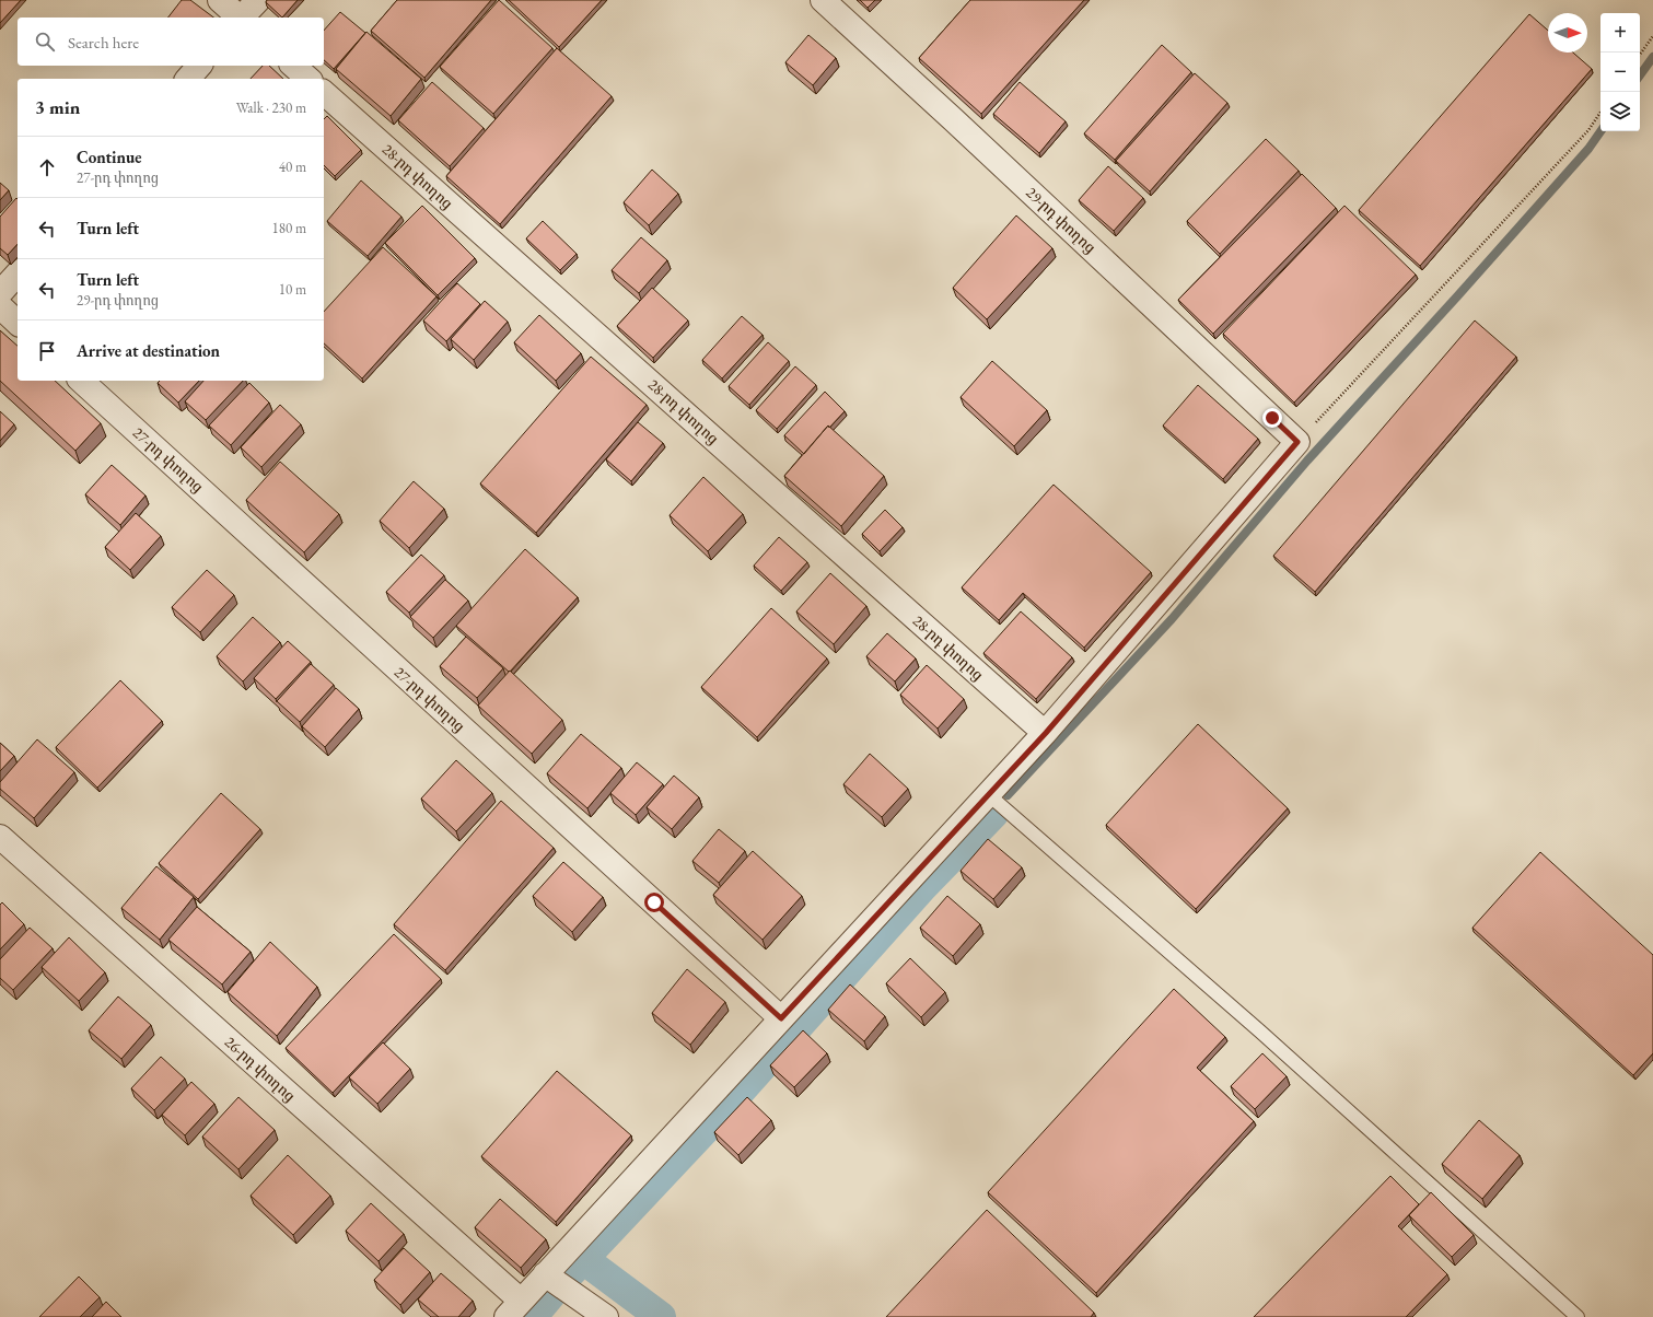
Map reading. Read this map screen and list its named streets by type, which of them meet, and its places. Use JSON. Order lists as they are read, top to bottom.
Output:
{
  "streets": {
    "street": [
      "28-րդ փողոց",
      "29-րդ փողոց",
      "27-րդ փողոց",
      "26-րդ փողոց"
    ]
  },
  "north": "right",
  "page": {
    "map_buttons": ["+", "−"],
    "search": "Search here",
    "heading": ["3 min", "Walk · 230 m"],
    "list": [
      ["Continue", "27-րդ փողոց", "40 m"],
      ["Turn left", "180 m"],
      ["Turn left", "29-րդ փողոց", "10 m"],
      "Arrive at destination"
    ]
  }
}
